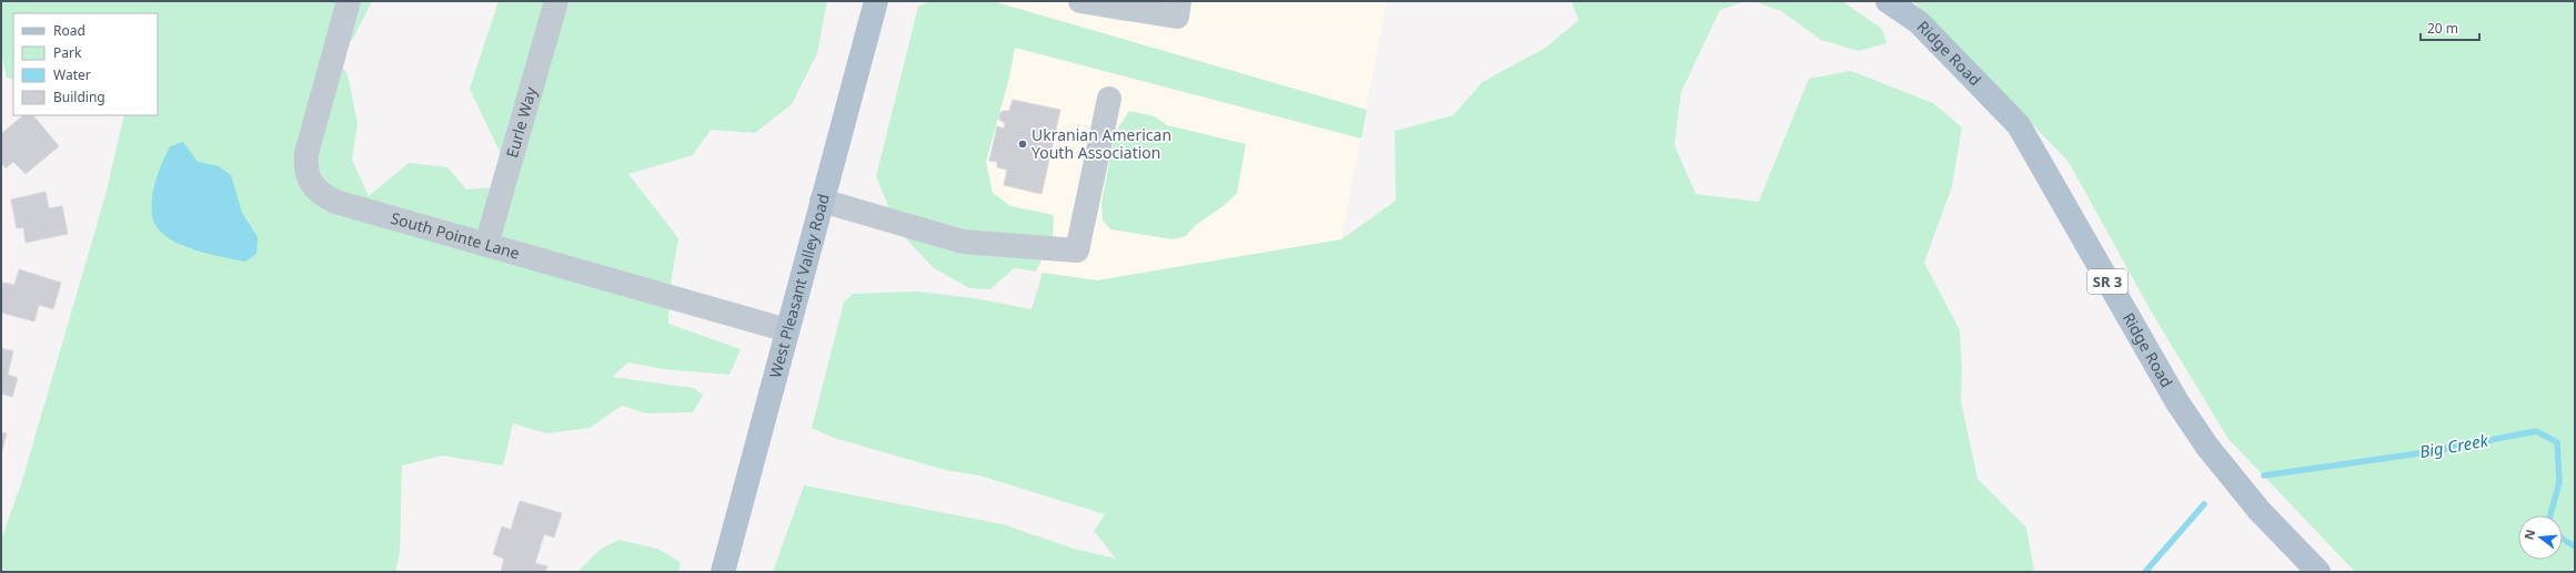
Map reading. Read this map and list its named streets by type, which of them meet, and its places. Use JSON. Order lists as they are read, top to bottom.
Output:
{
  "streets": {
    "main road": ["Ridge Road", "SR 3", "West Pleasant Valley Road"],
    "street": ["Eurle Way", "South Pointe Lane"]
  },
  "crossings": [
    ["Eurle Way", "South Pointe Lane"],
    ["South Pointe Lane", "West Pleasant Valley Road"]
  ],
  "water": ["Big Creek"],
  "places": ["Ukranian American Youth Association"],
  "legend": [
    "Road",
    "Park",
    "Water",
    "Building"
  ],
  "scale_bar": "20 m",
  "north": "left"
}
